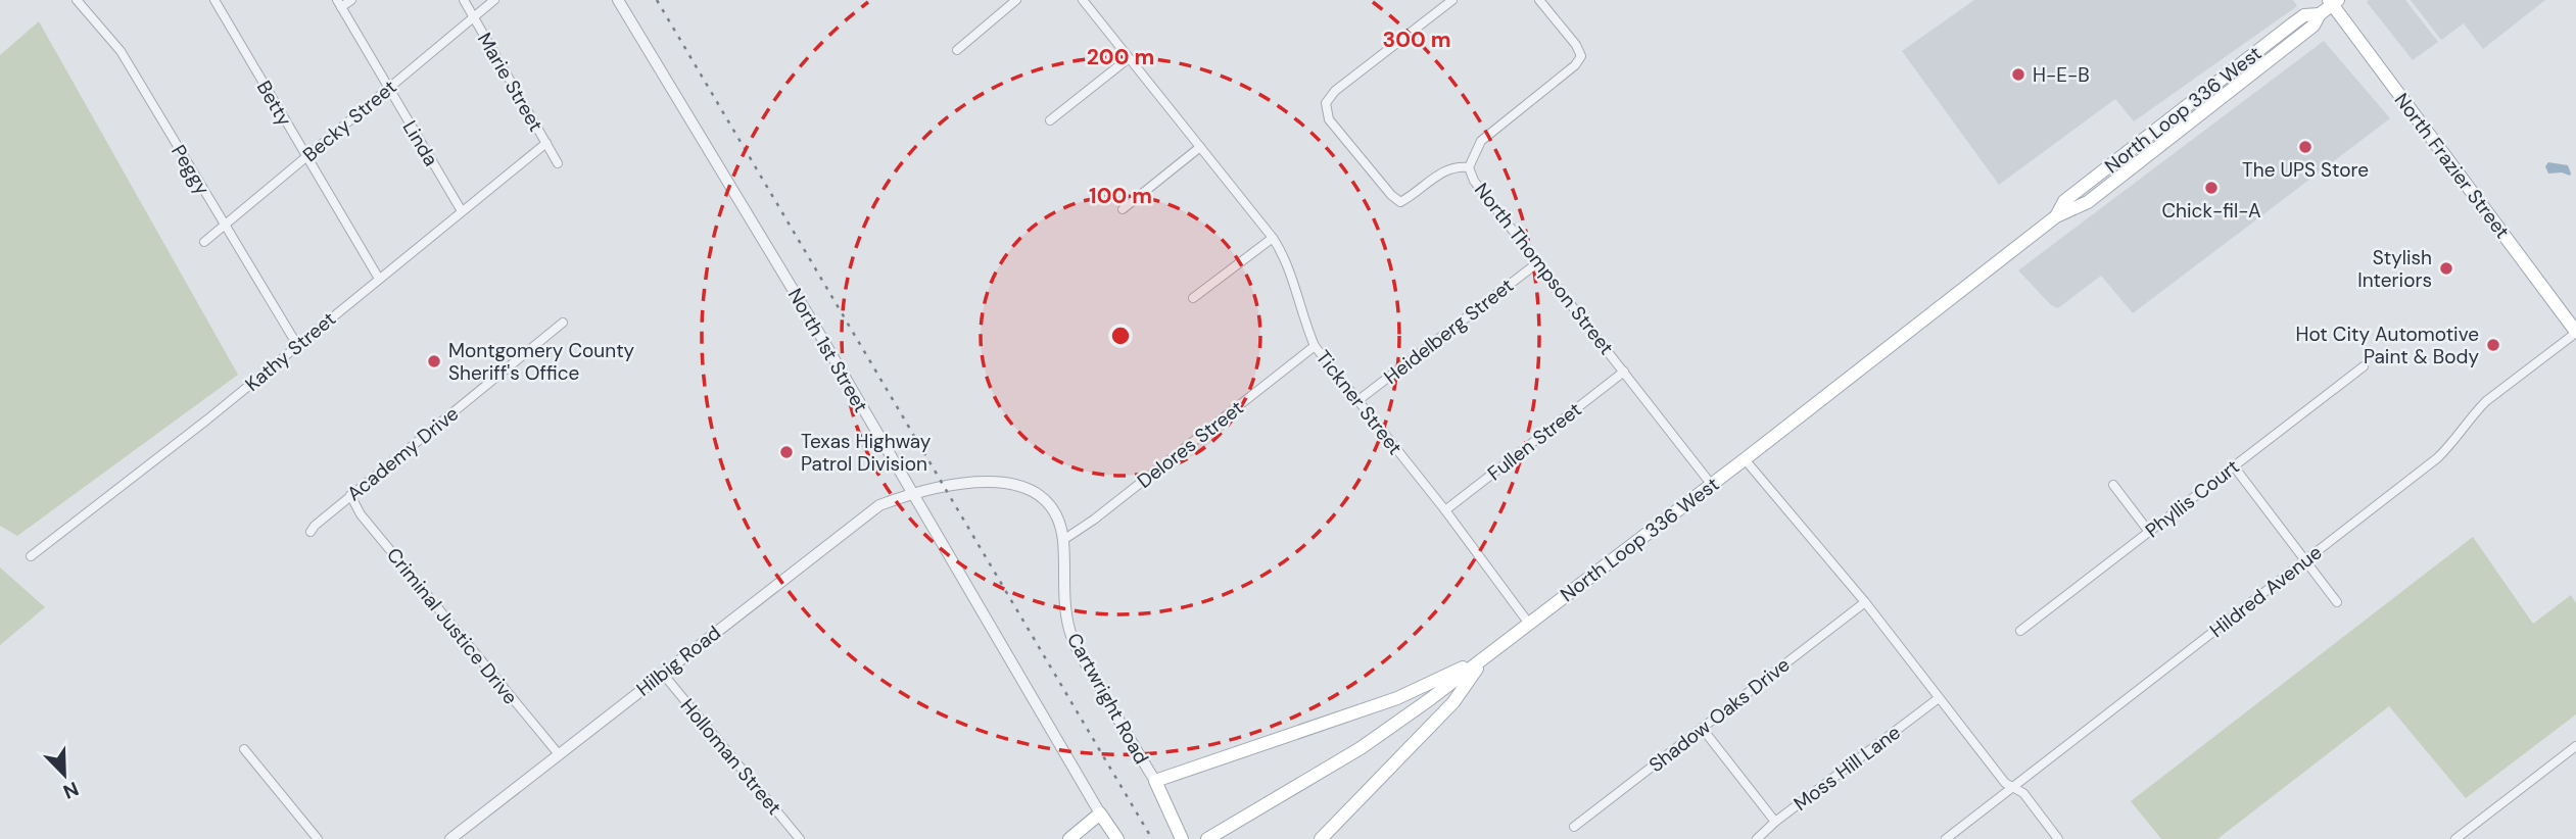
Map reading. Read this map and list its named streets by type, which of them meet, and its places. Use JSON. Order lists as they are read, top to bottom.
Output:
{
  "streets": {
    "main road": ["North Loop 336 West", "North Frazier Street"],
    "street": [
      "Marie Street",
      "Betty",
      "Becky Street",
      "Linda",
      "Peggy",
      "North Thompson Street",
      "Heidelberg Street",
      "North 1st Street",
      "Kathy Street",
      "Tickner Street",
      "Fullen Street",
      "Delores Street",
      "Academy Drive",
      "Phyllis Court",
      "Hildred Avenue",
      "Criminal Justice Drive",
      "Hilbig Road",
      "Cartwright Road",
      "Shadow Oaks Drive",
      "Holloman Street",
      "Moss Hill Lane"
    ]
  },
  "crossings": [
    ["Marie Street", "Becky Street"],
    ["Marie Street", "Kathy Street"],
    ["Betty", "Becky Street"],
    ["Betty", "Kathy Street"],
    ["North Loop 336 West", "North Frazier Street"],
    ["North Loop 336 West", "North Thompson Street"],
    ["North Loop 336 West", "Tickner Street"],
    ["Becky Street", "Linda"],
    ["Becky Street", "Peggy"],
    ["Linda", "Kathy Street"],
    ["North Frazier Street", "Hildred Avenue"],
    ["Peggy", "Kathy Street"],
    ["North Thompson Street", "Heidelberg Street"],
    ["North Thompson Street", "Fullen Street"],
    ["Heidelberg Street", "Tickner Street"],
    ["North 1st Street", "Hilbig Road"],
    ["North 1st Street", "Cartwright Road"],
    ["Tickner Street", "Fullen Street"],
    ["Tickner Street", "Delores Street"],
    ["Delores Street", "Cartwright Road"],
    ["Academy Drive", "Criminal Justice Drive"],
    ["Criminal Justice Drive", "Hilbig Road"],
    ["Hilbig Road", "Cartwright Road"],
    ["Hilbig Road", "Holloman Street"]
  ],
  "places": [
    "H-E-B",
    "The UPS Store",
    "Chick-fil-A",
    "Stylish Interiors",
    "Hot City Automotive Paint & Body",
    "Montgomery County Sheriff's Office",
    "Texas Highway Patrol Division"
  ],
  "north": "bottom right",
  "rings": ["300 m", "200 m", "100 m"]
}
